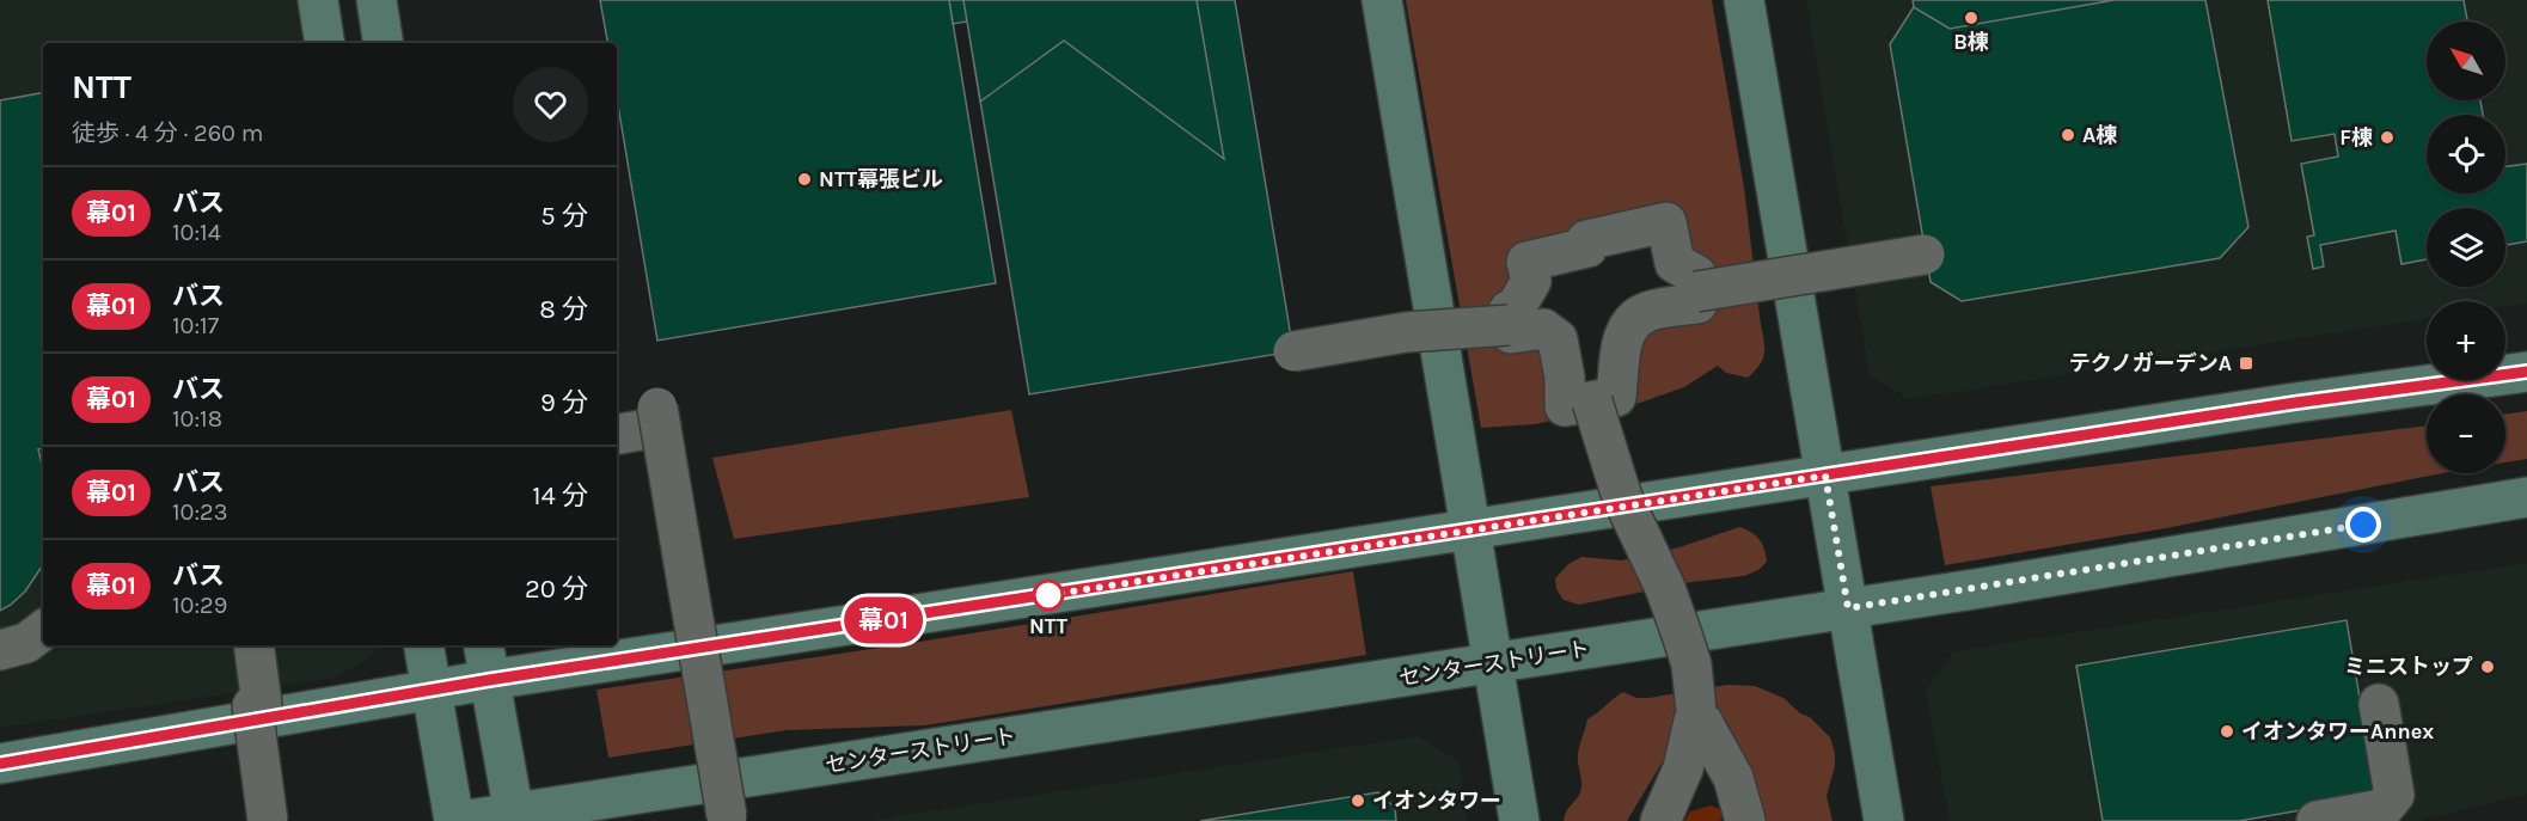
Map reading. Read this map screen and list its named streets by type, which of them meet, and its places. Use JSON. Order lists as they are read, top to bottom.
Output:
{
  "streets": {
    "street": ["センターストリート"]
  },
  "places": {
    "other": [
      "B棟",
      "A棟",
      "F棟",
      "NTT幕張ビル",
      "NTT",
      "ミニストップ",
      "イオンタワーAnnex",
      "イオンタワー"
    ],
    "transit": ["テクノガーデンA"]
  },
  "lines": ["bus line 幕01"],
  "north": "top left",
  "page": {
    "on_map": "幕01",
    "map_buttons": ["+", "−"],
    "heading": ["NTT", "徒歩 · 4 分 · 260 m"],
    "list": [
      {
        "mark": "幕01",
        "name": "バス",
        "note": "10:14",
        "value": "5 分"
      },
      {
        "mark": "幕01",
        "name": "バス",
        "note": "10:17",
        "value": "8 分"
      },
      {
        "mark": "幕01",
        "name": "バス",
        "note": "10:18",
        "value": "9 分"
      },
      {
        "mark": "幕01",
        "name": "バス",
        "note": "10:23",
        "value": "14 分"
      },
      {
        "mark": "幕01",
        "name": "バス",
        "note": "10:29",
        "value": "20 分"
      }
    ]
  }
}
